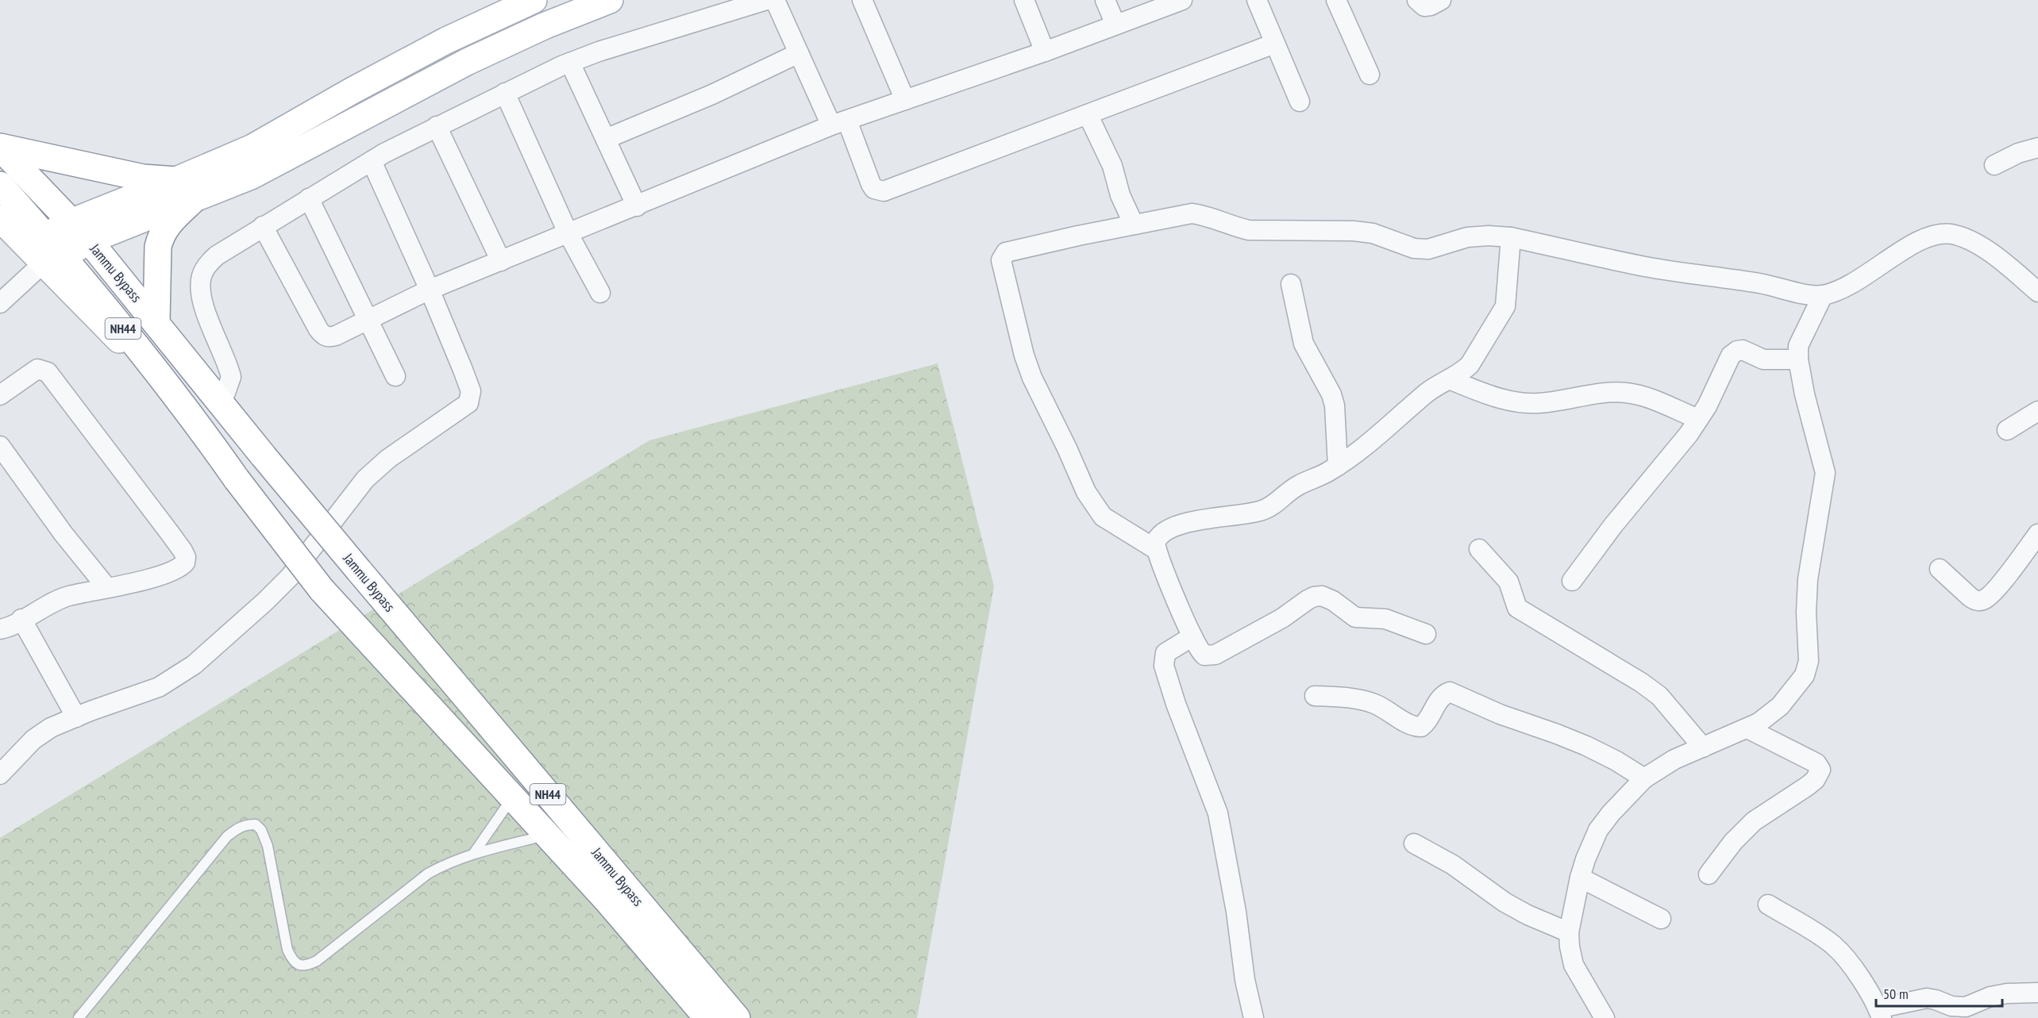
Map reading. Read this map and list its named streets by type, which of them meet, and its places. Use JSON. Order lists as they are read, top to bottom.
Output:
{
  "streets": {
    "main road": ["Jammu Bypass", "NH44"]
  },
  "scale_bar": "50 m"
}
